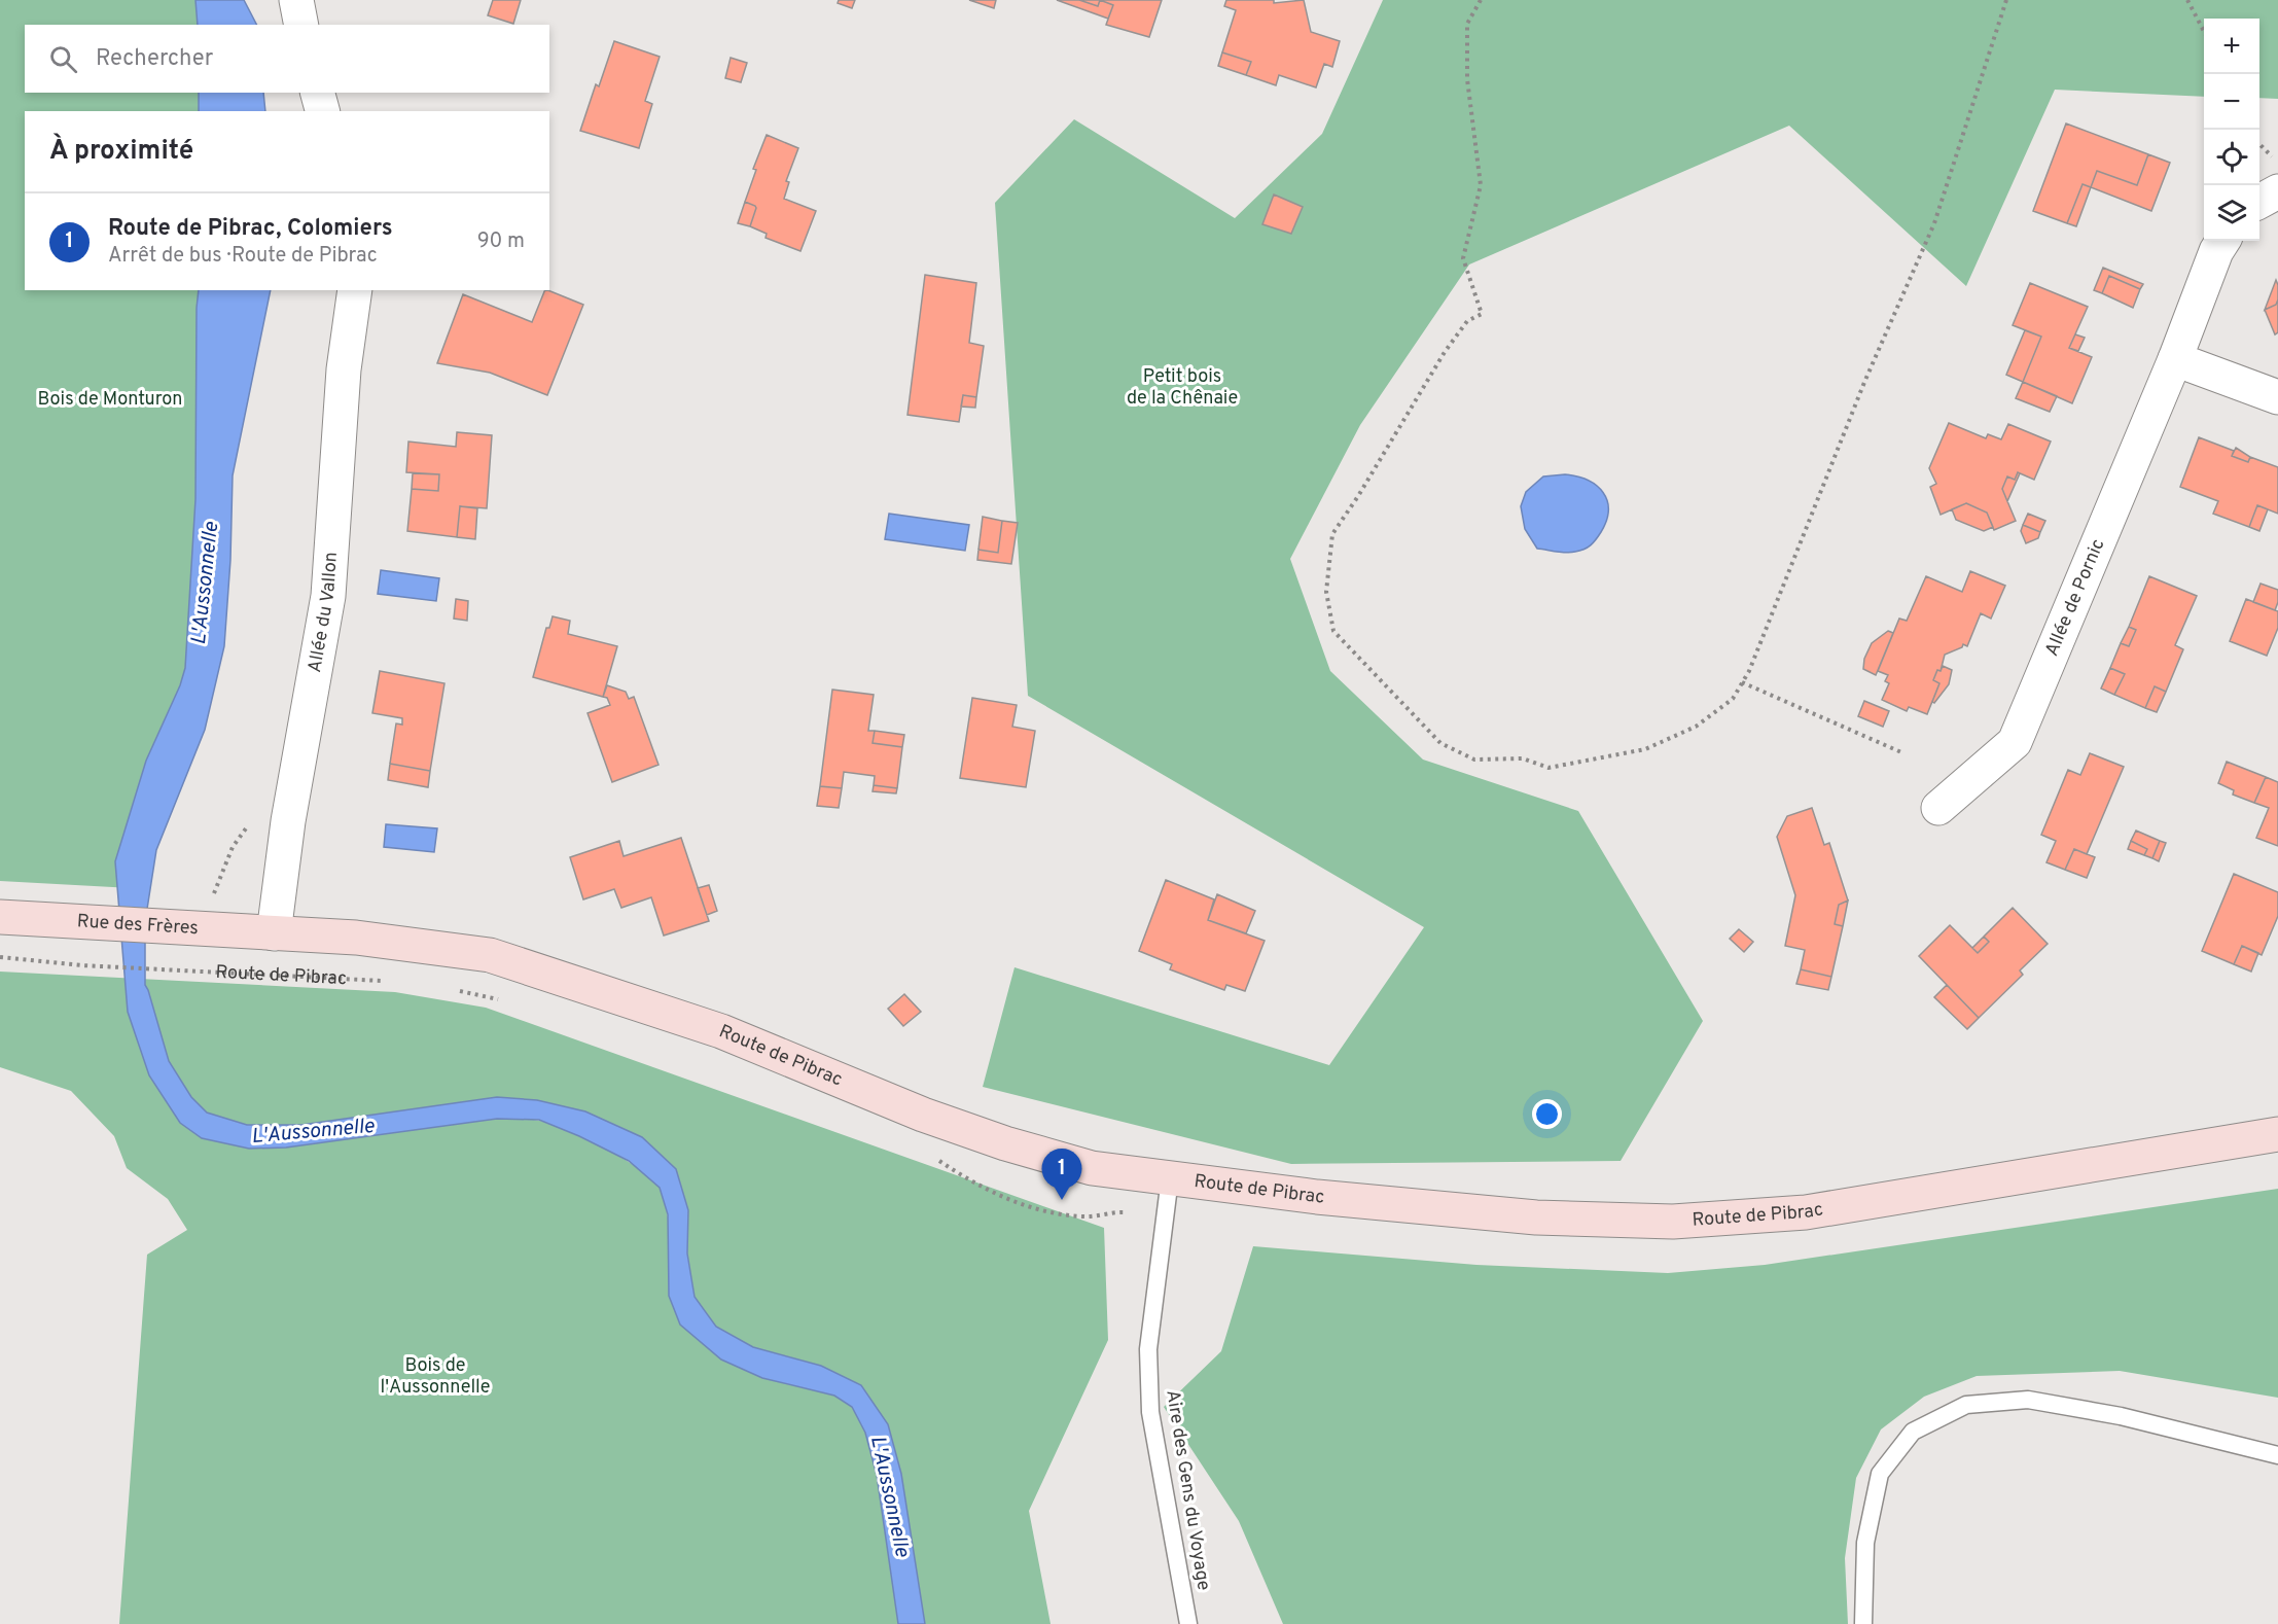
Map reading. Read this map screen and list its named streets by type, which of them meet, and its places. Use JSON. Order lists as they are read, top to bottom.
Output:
{
  "streets": {
    "main road": ["Rue des Frères", "Route de Pibrac"],
    "street": ["Allée de Pornic", "Allée du Vallon"],
    "lane": ["Aire des Gens du Voyage"]
  },
  "crossings": [
    ["Allée du Vallon", "Rue des Frères"],
    ["Allée du Vallon", "Route de Pibrac"],
    ["Rue des Frères", "Route de Pibrac"],
    ["Route de Pibrac", "Aire des Gens du Voyage"]
  ],
  "water": ["L'Aussonnelle"],
  "parks": ["Petit bois de la Chênaie", "Bois de Monturon", "Bois de l'Aussonnelle"],
  "page": {
    "map_buttons": ["+", "−"],
    "search": "Rechercher",
    "heading": "À proximité",
    "list": [
      {
        "mark": "1",
        "name": "Route de Pibrac, Colomiers",
        "note": "Arrêt de bus · Route de Pibrac",
        "value": "90 m"
      }
    ],
    "pins": "1"
  }
}
